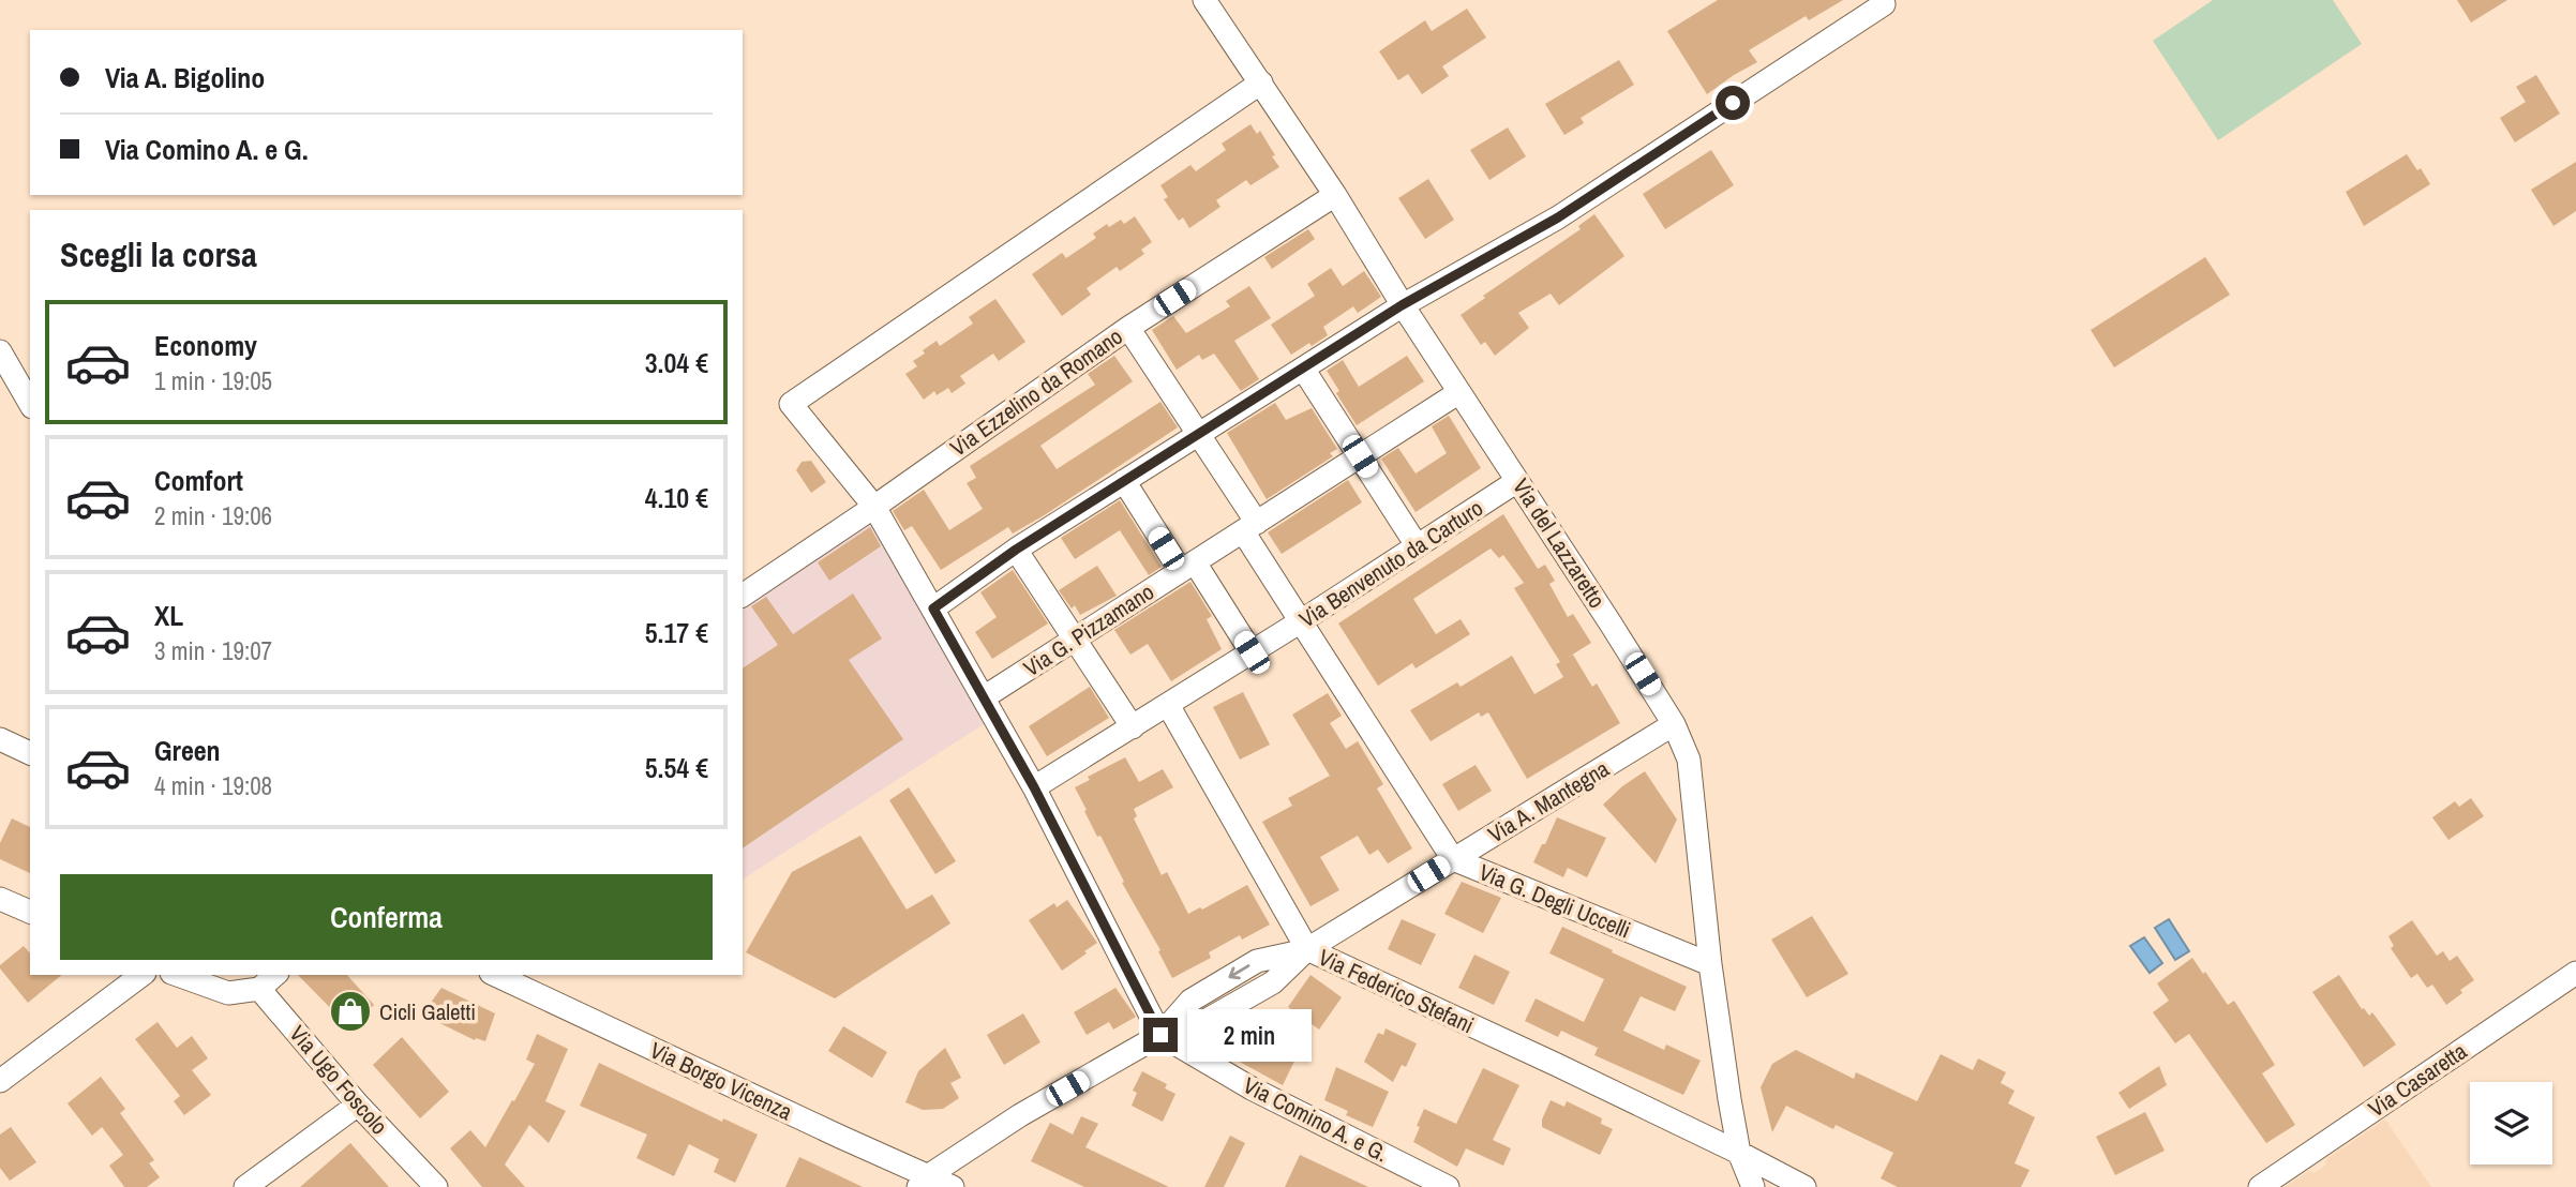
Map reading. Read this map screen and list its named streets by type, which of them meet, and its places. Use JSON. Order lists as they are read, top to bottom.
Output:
{
  "streets": {
    "street": [
      "Via Ezzelino da Romano",
      "Via del Lazzaretto",
      "Via Benvenuto da Carturo",
      "Via G. Pizzamano",
      "Via A. Mantegna",
      "Via G. Degli Uccelli",
      "Via Federico Stefani",
      "Via Ugo Foscolo",
      "Via Casaretta",
      "Via Borgo Vicenza",
      "Via Comino A. e G."
    ]
  },
  "crossings": [
    ["Via Ezzelino da Romano", "Via del Lazzaretto"],
    ["Via Ezzelino da Romano", "Via G. Degli Uccelli"],
    ["Via del Lazzaretto", "Via Benvenuto da Carturo"],
    ["Via del Lazzaretto", "Via G. Pizzamano"],
    ["Via del Lazzaretto", "Via A. Mantegna"],
    ["Via del Lazzaretto", "Via G. Degli Uccelli"],
    ["Via del Lazzaretto", "Via Federico Stefani"],
    ["Via Benvenuto da Carturo", "Via G. Degli Uccelli"],
    ["Via Benvenuto da Carturo", "Via Federico Stefani"],
    ["Via G. Pizzamano", "Via G. Degli Uccelli"],
    ["Via A. Mantegna", "Via G. Degli Uccelli"],
    ["Via A. Mantegna", "Via Federico Stefani"],
    ["Via A. Mantegna", "Via Borgo Vicenza"],
    ["Via A. Mantegna", "Via Comino A. e G."]
  ],
  "places": {
    "shop": ["Cicli Galetti"]
  },
  "page": {
    "banner": ["Via A. Bigolino", "Via Comino A. e G."],
    "heading": "Scegli la corsa",
    "list": [
      {
        "name": "Economy",
        "note": "1 min · 19:05",
        "value": "3.04 €"
      },
      {
        "name": "Comfort",
        "note": "2 min · 19:06",
        "value": "4.10 €"
      },
      {
        "name": "XL",
        "note": "3 min · 19:07",
        "value": "5.17 €"
      },
      {
        "name": "Green",
        "note": "4 min · 19:08",
        "value": "5.54 €"
      }
    ],
    "buttons": "Conferma",
    "bubble": "2 min"
  }
}
